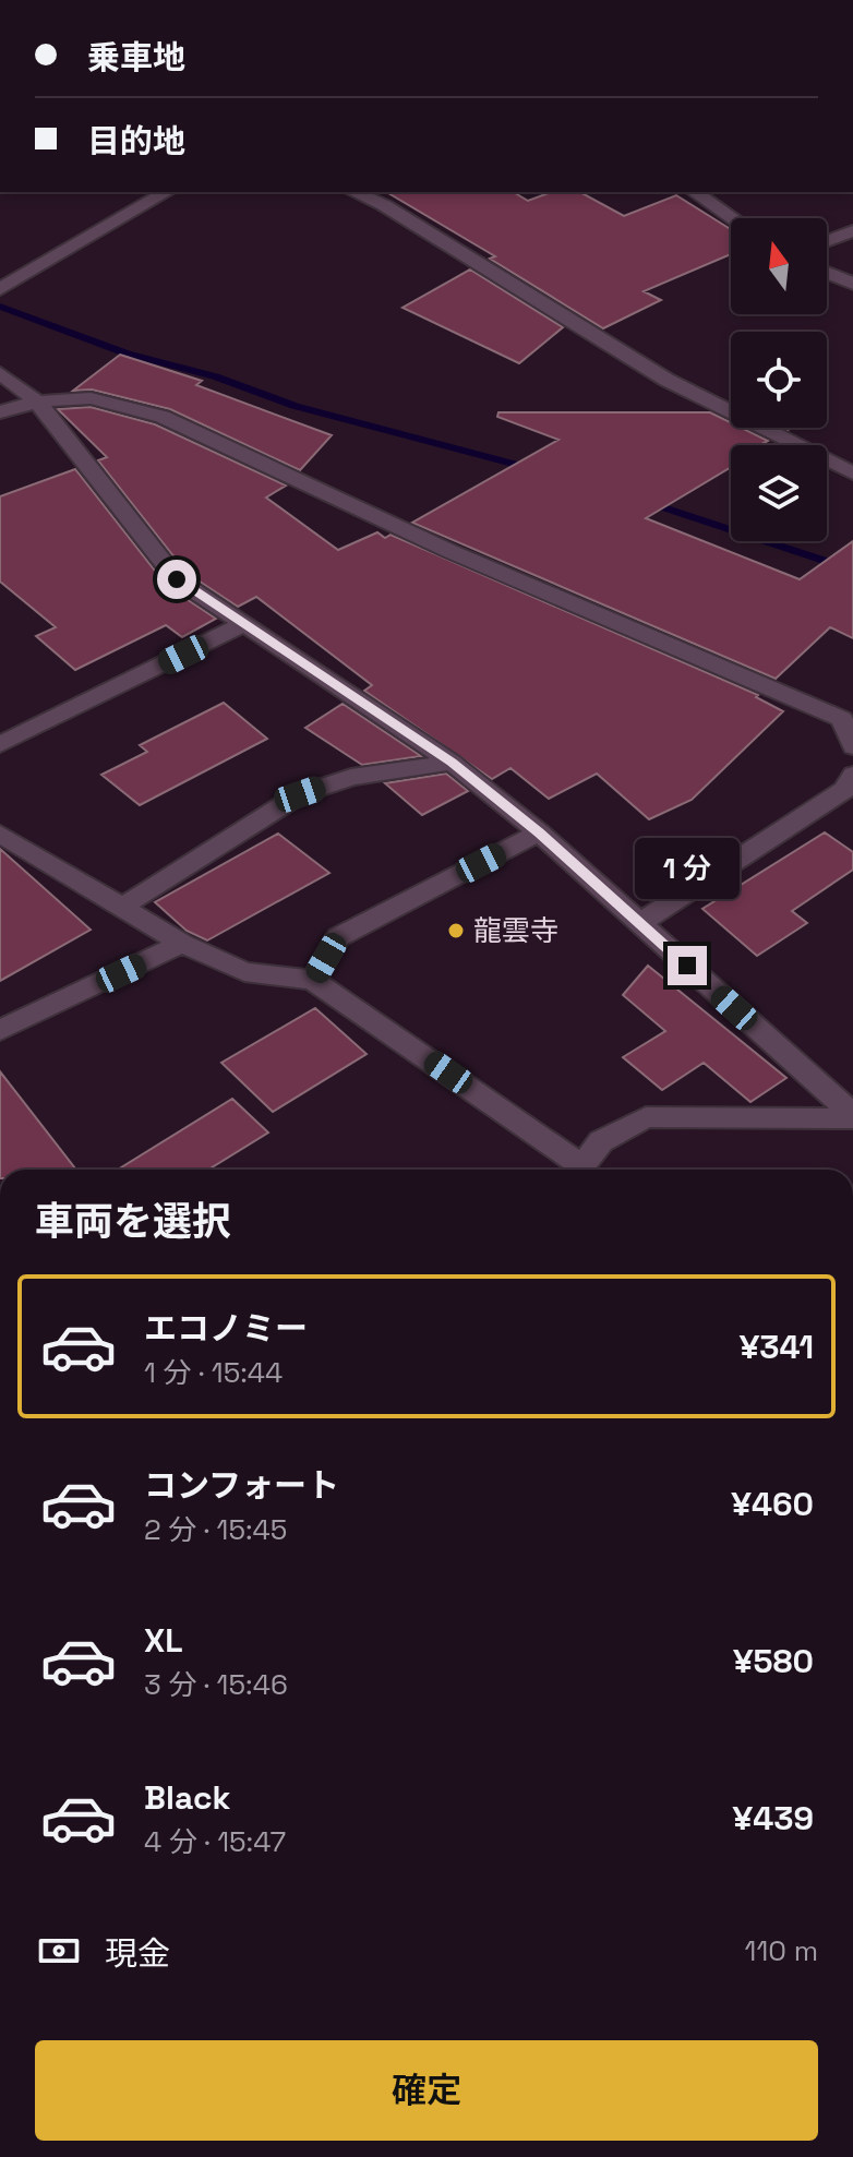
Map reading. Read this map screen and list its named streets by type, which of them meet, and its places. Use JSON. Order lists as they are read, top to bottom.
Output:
{
  "places": ["龍雲寺"],
  "north": "top",
  "page": {
    "banner": ["乗車地", "目的地"],
    "bubble": "1 分",
    "heading": "車両を選択",
    "list": [
      {
        "name": "エコノミー",
        "note": "1 分 · 15:44",
        "value": "¥341"
      },
      {
        "name": "コンフォート",
        "note": "2 分 · 15:45",
        "value": "¥460"
      },
      {
        "name": "XL",
        "note": "3 分 · 15:46",
        "value": "¥580"
      },
      {
        "name": "Black",
        "note": "4 分 · 15:47",
        "value": "¥439"
      }
    ],
    "pay": ["現金", "110 m"],
    "buttons": "確定"
  }
}
